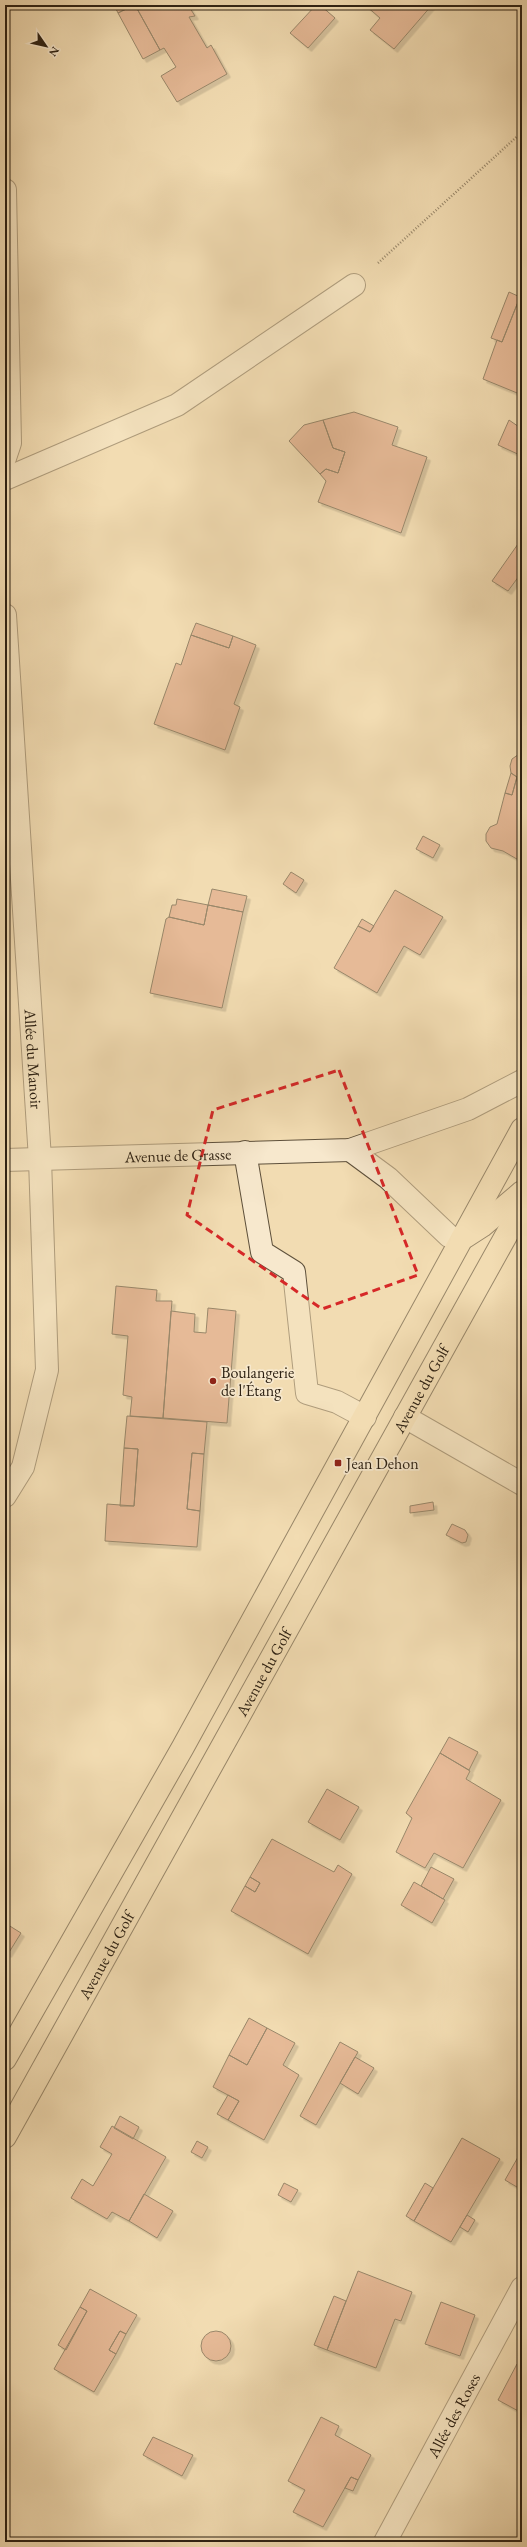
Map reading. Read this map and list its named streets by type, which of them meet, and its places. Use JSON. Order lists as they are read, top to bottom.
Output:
{
  "streets": {
    "main road": ["Avenue du Golf"],
    "street": ["Allée du Manoir", "Avenue de Grasse", "Allée des Roses"]
  },
  "crossings": [
    ["Allée du Manoir", "Avenue de Grasse"]
  ],
  "places": {
    "other": ["Boulangerie de l'Étang"],
    "transit": ["Jean Dehon"]
  },
  "north": "bottom right"
}
